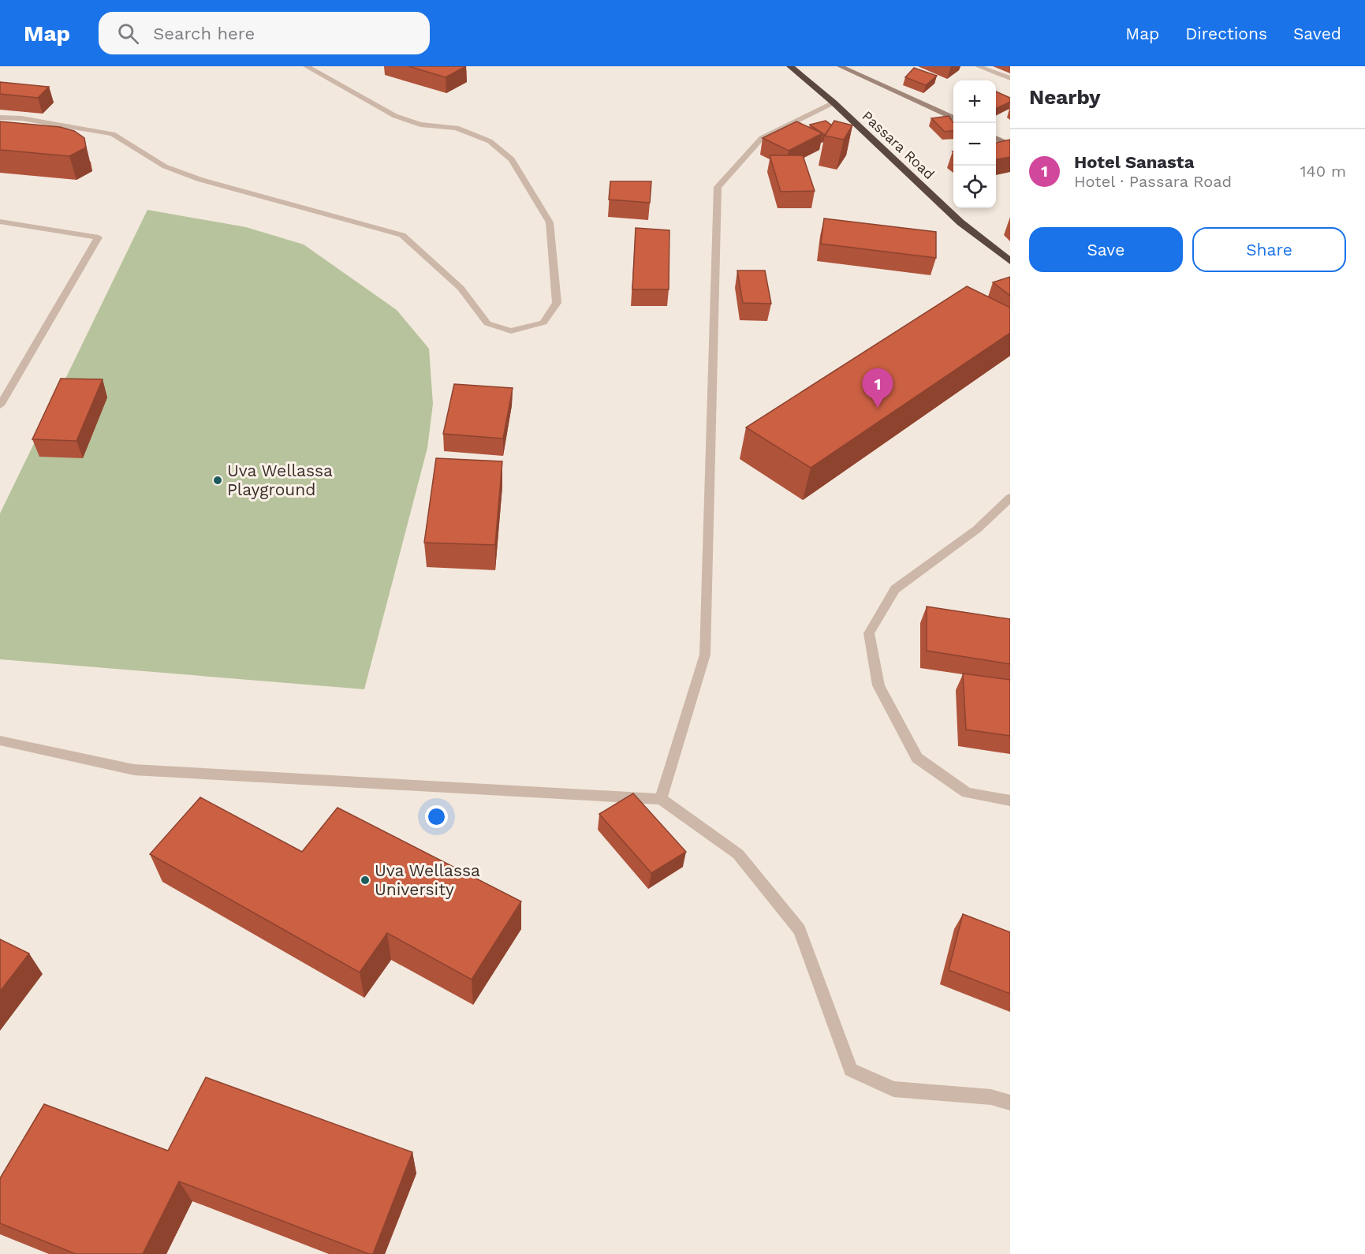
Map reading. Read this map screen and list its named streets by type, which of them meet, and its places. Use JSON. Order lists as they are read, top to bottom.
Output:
{
  "streets": {
    "highway": ["Passara Road"]
  },
  "places": ["Uva Wellassa Playground", "Uva Wellassa University"],
  "page": {
    "header": "Map",
    "search": "Search here",
    "nav": ["Map", "Directions", "Saved"],
    "heading": "Nearby",
    "map_buttons": ["+", "−"],
    "list": [
      {
        "mark": "1",
        "name": "Hotel Sanasta",
        "note": "Hotel · Passara Road",
        "value": "140 m"
      }
    ],
    "buttons": ["Save", "Share"],
    "pins": "1"
  }
}
